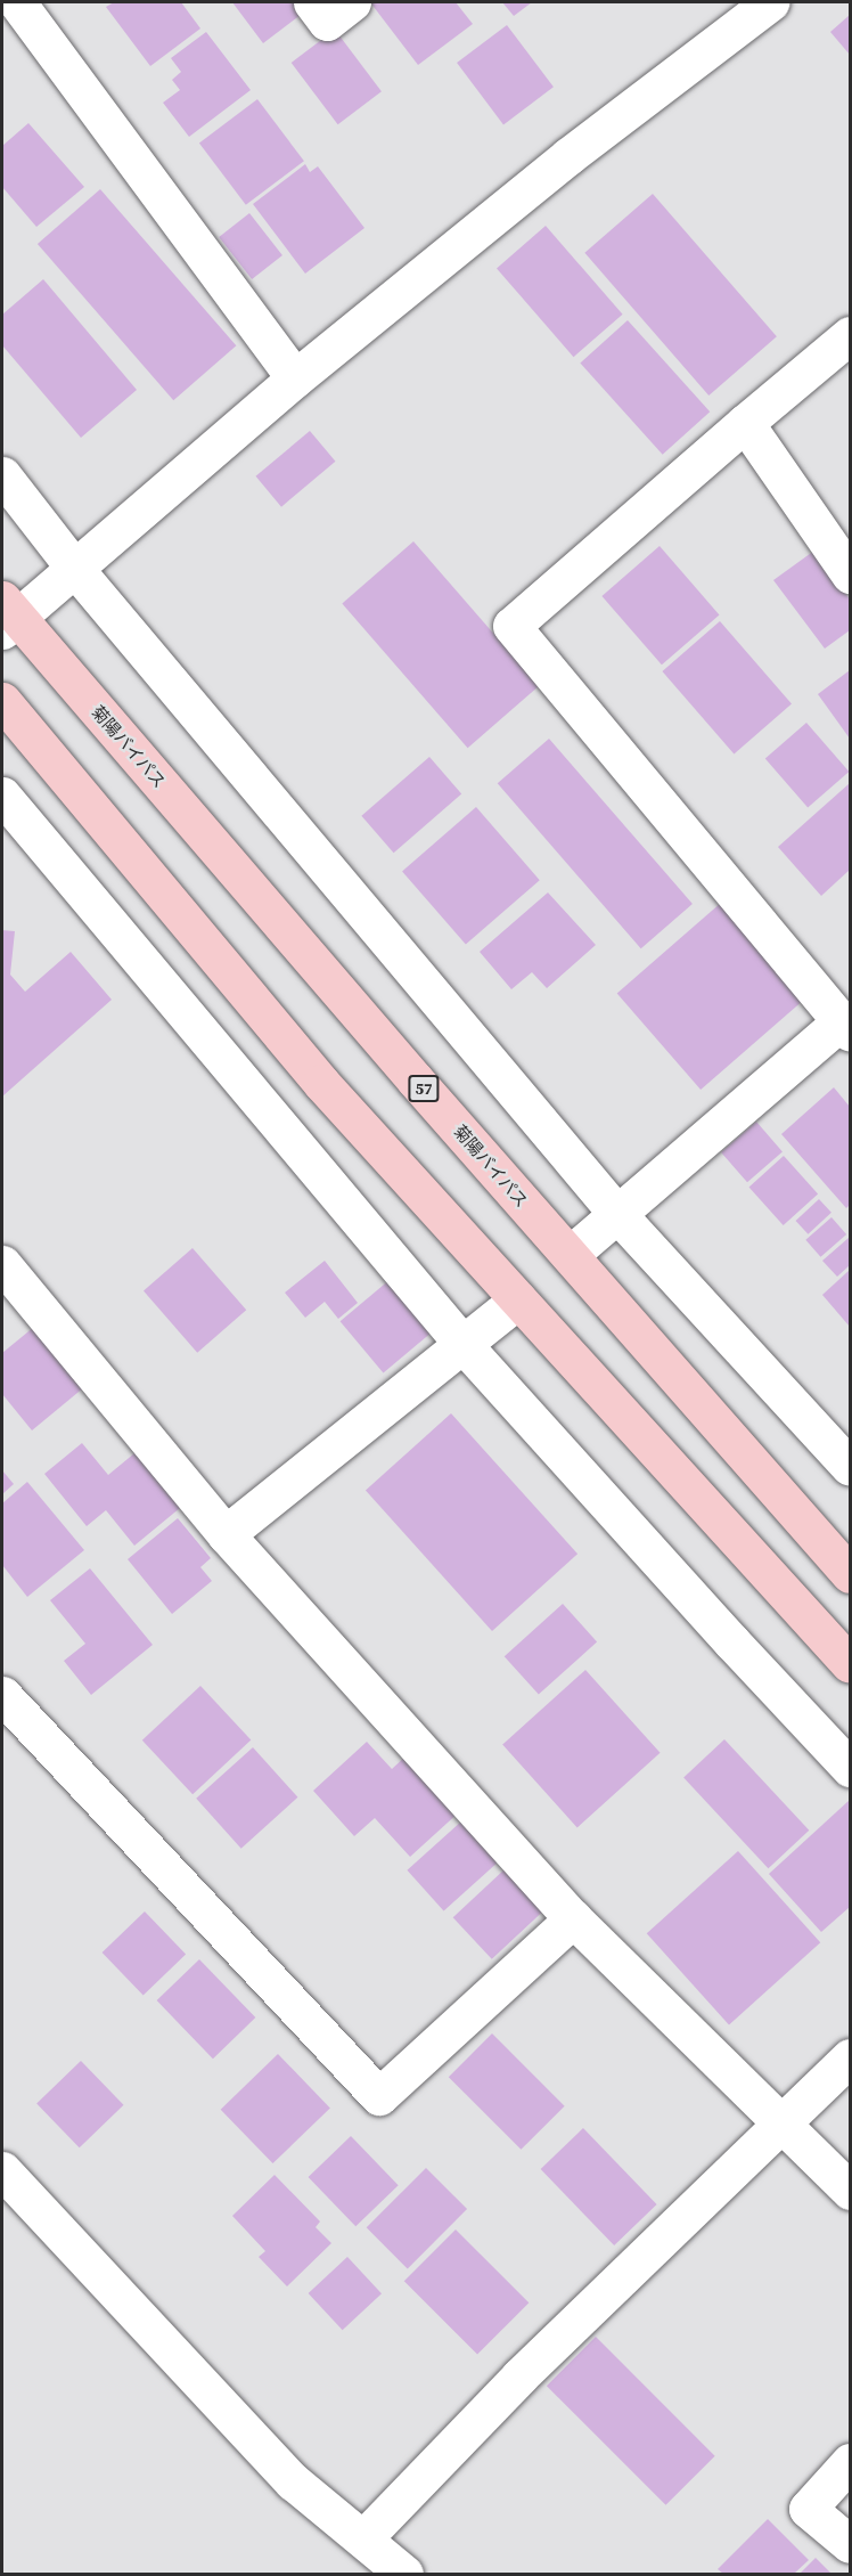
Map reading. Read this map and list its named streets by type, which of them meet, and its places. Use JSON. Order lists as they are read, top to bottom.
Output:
{
  "streets": {
    "highway": ["菊陽バイパス", "57"]
  }
}
